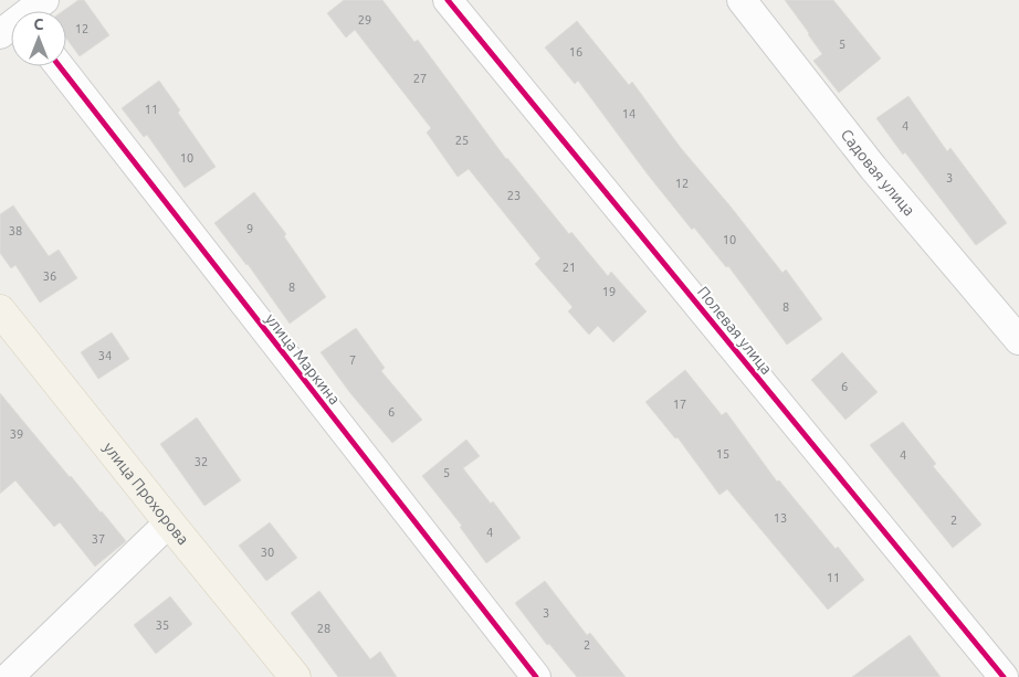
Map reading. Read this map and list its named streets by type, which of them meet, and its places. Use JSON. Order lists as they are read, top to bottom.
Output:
{
  "streets": {
    "main road": ["улица Прохорова"],
    "street": ["Садовая улица", "Полевая улица", "улица Маркина"]
  },
  "house_numbers": [
    "29",
    "12",
    "5",
    "16",
    "27",
    "11",
    "14",
    "4",
    "25",
    "10",
    "3",
    "12",
    "23",
    "9",
    "38",
    "10",
    "21",
    "36",
    "8",
    "19",
    "8",
    "34",
    "7",
    "6",
    "17",
    "6",
    "39",
    "15",
    "4",
    "32",
    "5",
    "13",
    "2",
    "4",
    "37",
    "30",
    "11",
    "3",
    "35",
    "28",
    "2"
  ],
  "north": "top"
}
